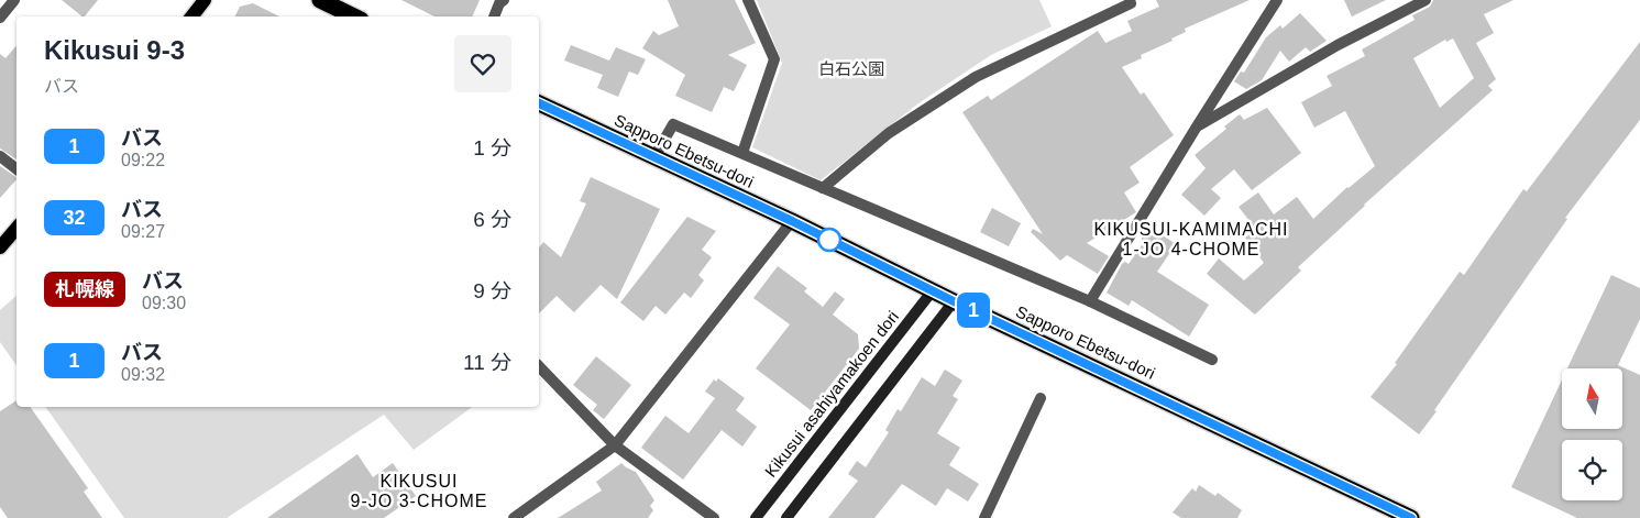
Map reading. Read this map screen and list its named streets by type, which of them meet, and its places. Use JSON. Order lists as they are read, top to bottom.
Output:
{
  "streets": {
    "highway": ["Sapporo Ebetsu-dori"],
    "street": ["Kikusui asahiyamakoen dori"]
  },
  "crossings": [
    ["Sapporo Ebetsu-dori", "Kikusui asahiyamakoen dori"]
  ],
  "districts": ["KIKUSUI-KAMIMACHI 1-JO 4-CHOME", "KIKUSUI 9-JO 3-CHOME"],
  "parks": ["白石公園"],
  "lines": ["bus line 1"],
  "north": "top",
  "page": {
    "on_map": "1",
    "heading": ["Kikusui 9-3", "バス"],
    "list": [
      {
        "mark": "1",
        "name": "バス",
        "note": "09:22",
        "value": "1 分"
      },
      {
        "mark": "32",
        "name": "バス",
        "note": "09:27",
        "value": "6 分"
      },
      {
        "mark": "札幌線",
        "name": "バス",
        "note": "09:30",
        "value": "9 分"
      },
      {
        "mark": "1",
        "name": "バス",
        "note": "09:32",
        "value": "11 分"
      }
    ]
  }
}
